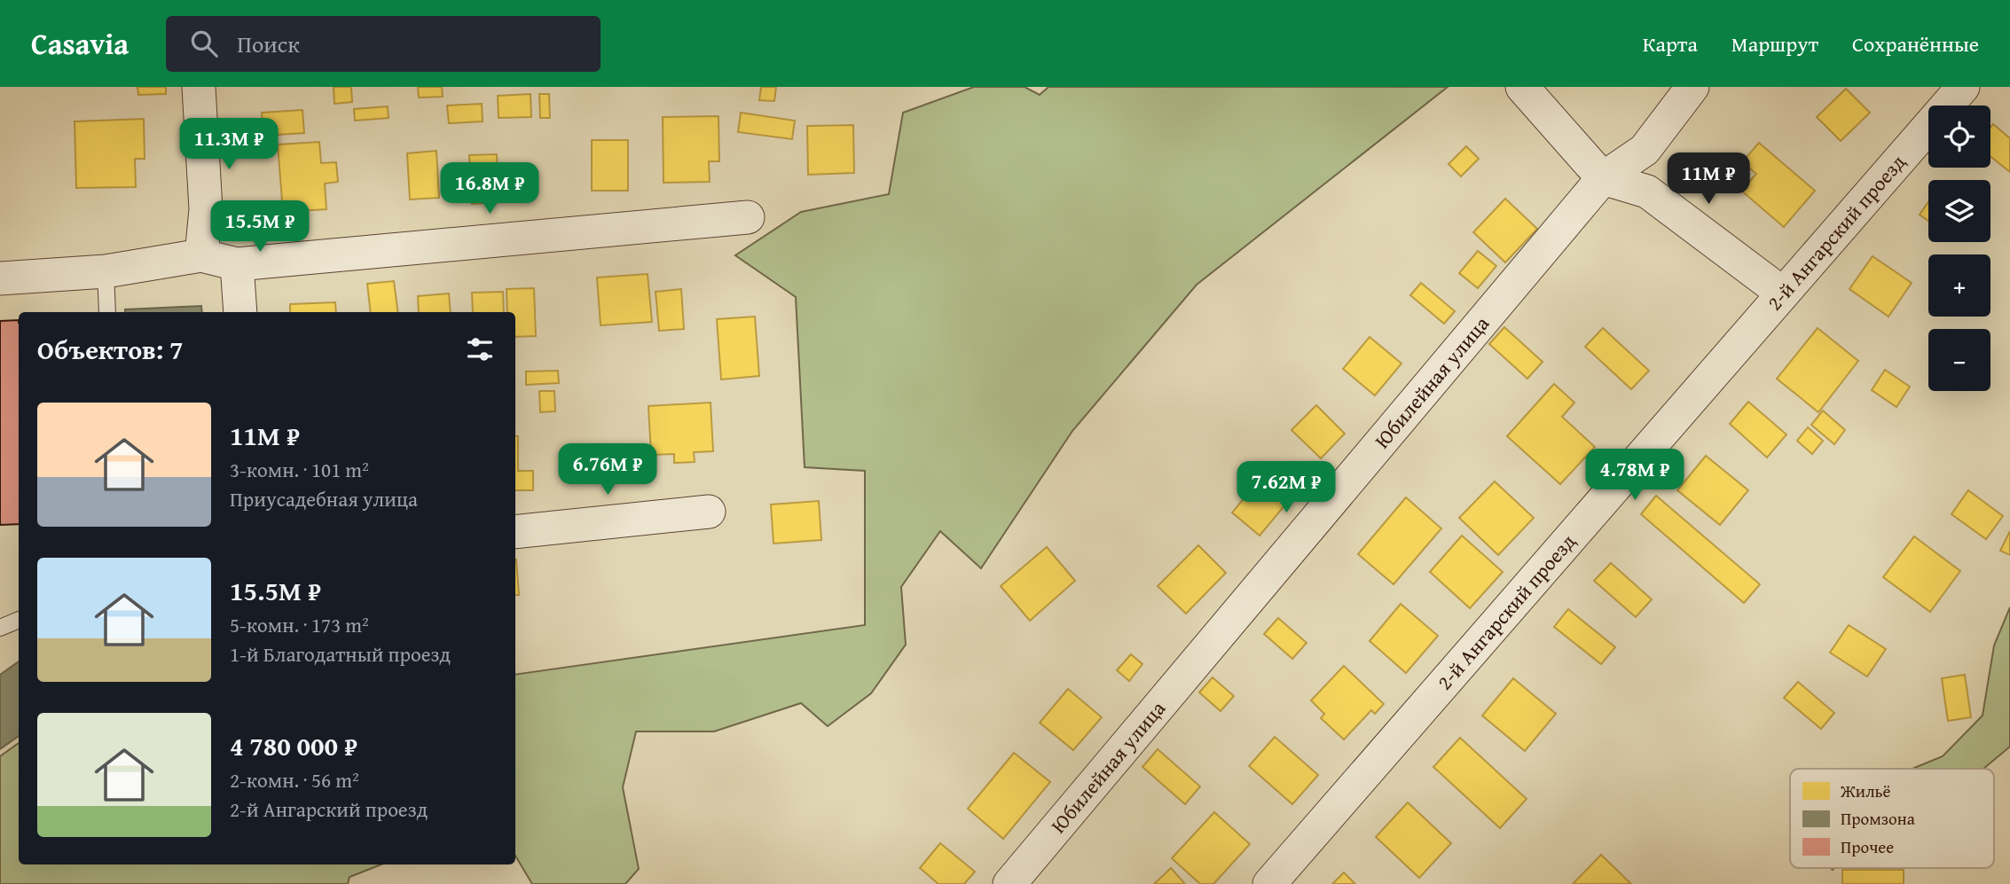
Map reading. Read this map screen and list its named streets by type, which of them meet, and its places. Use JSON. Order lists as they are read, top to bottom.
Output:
{
  "streets": {
    "street": ["2-й Ангарский проезд", "Юбилейная улица"]
  },
  "legend": ["Жильё", "Промзона", "Прочее"],
  "page": {
    "header": "Casavia",
    "search": "Поиск",
    "nav": ["Карта", "Маршрут", "Сохранённые"],
    "map_buttons": ["+", "−"],
    "price": [
      "11.3M ₽",
      "11M ₽",
      "16.8M ₽",
      "15.5M ₽",
      "6.76M ₽",
      "4.78M ₽",
      "7.62M ₽"
    ],
    "heading": "Объектов: 7",
    "list": [
      {
        "name": "11M ₽",
        "note": "3-комн. · 101 m² · Приусадебная улица"
      },
      {
        "name": "15.5M ₽",
        "note": "5-комн. · 173 m² · 1-й Благодатный проезд"
      },
      {
        "name": "4 780 000 ₽",
        "note": "2-комн. · 56 m² · 2-й Ангарский проезд"
      }
    ]
  }
}
